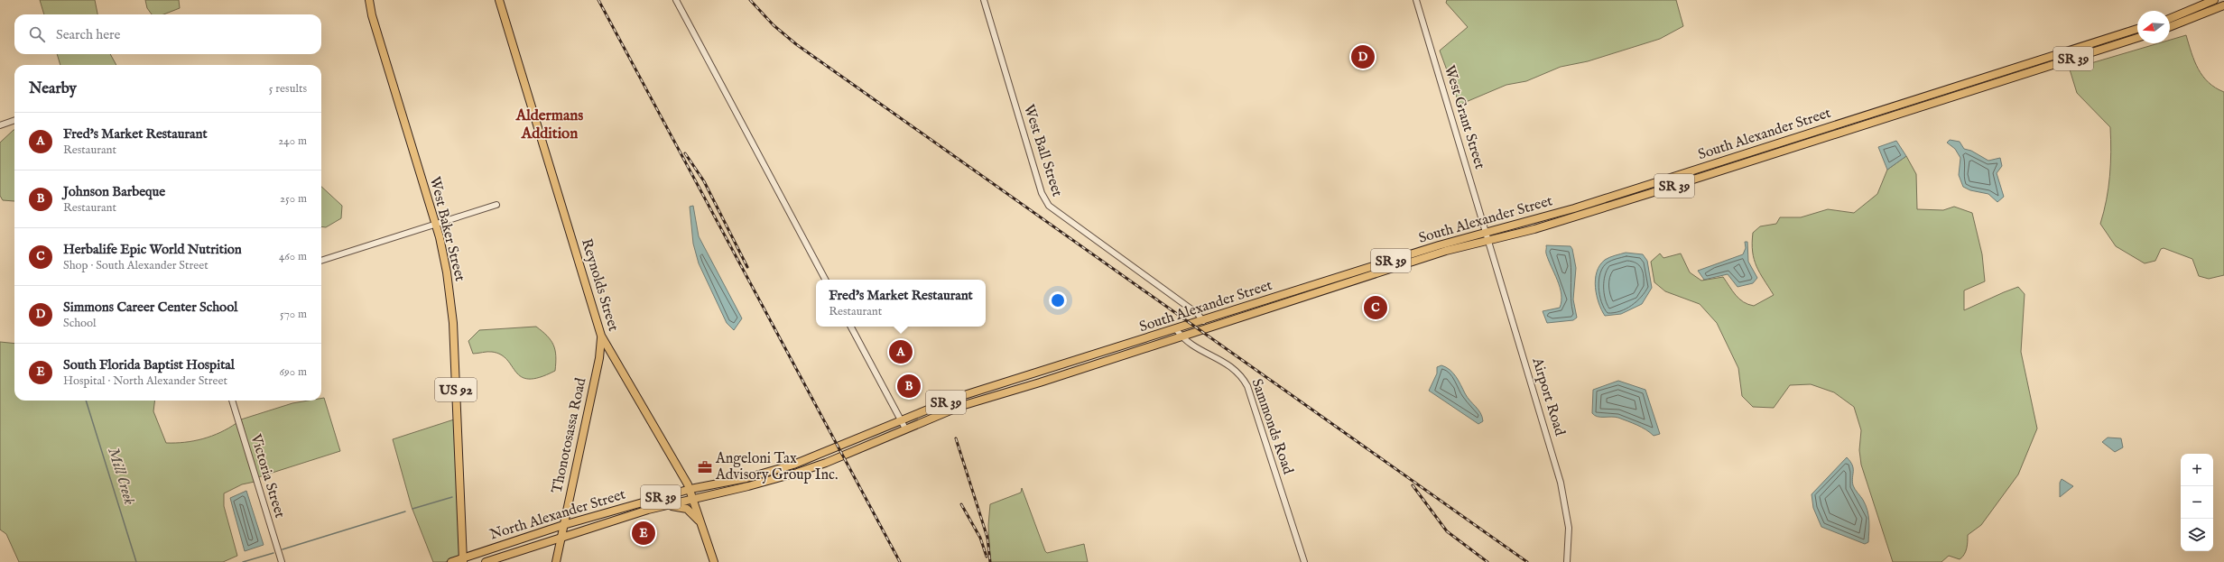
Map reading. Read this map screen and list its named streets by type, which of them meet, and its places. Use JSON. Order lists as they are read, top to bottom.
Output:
{
  "streets": {
    "main road": [
      "SR 39",
      "South Alexander Street",
      "West Baker Street",
      "Reynolds Street",
      "US 92",
      "Thonotosassa Road",
      "North Alexander Street"
    ],
    "street": [
      "West Grant Street",
      "West Ball Street",
      "Airport Road",
      "Sammonds Road",
      "Victoria Street"
    ]
  },
  "crossings": [
    ["West Grant Street", "South Alexander Street"],
    ["West Grant Street", "Airport Road"],
    ["South Alexander Street", "West Ball Street"],
    ["South Alexander Street", "Airport Road"],
    ["South Alexander Street", "Sammonds Road"],
    ["South Alexander Street", "North Alexander Street"],
    ["West Baker Street", "North Alexander Street"],
    ["Reynolds Street", "Thonotosassa Road"],
    ["Reynolds Street", "North Alexander Street"],
    ["Thonotosassa Road", "North Alexander Street"]
  ],
  "districts": ["Aldermans Addition"],
  "water": ["Mill Creek"],
  "places": {
    "office": ["Angeloni Tax Advisory Group Inc."]
  },
  "north": "left",
  "page": {
    "search": "Search here",
    "pins": [
      "D",
      "C",
      "A",
      "B",
      "E"
    ],
    "heading": ["Nearby", "5 results"],
    "list": [
      {
        "mark": "A",
        "name": "Fred's Market Restaurant",
        "note": "Restaurant",
        "value": "240 m"
      },
      {
        "mark": "B",
        "name": "Johnson Barbeque",
        "note": "Restaurant",
        "value": "250 m"
      },
      {
        "mark": "C",
        "name": "Herbalife Epic World Nutrition",
        "note": "Shop · South Alexander Street",
        "value": "460 m"
      },
      {
        "mark": "D",
        "name": "Simmons Career Center School",
        "note": "School",
        "value": "570 m"
      },
      {
        "mark": "E",
        "name": "South Florida Baptist Hospital",
        "note": "Hospital · North Alexander Street",
        "value": "690 m"
      }
    ],
    "popup": ["Fred's Market Restaurant", "Restaurant"],
    "map_buttons": ["+", "−"]
  }
}
